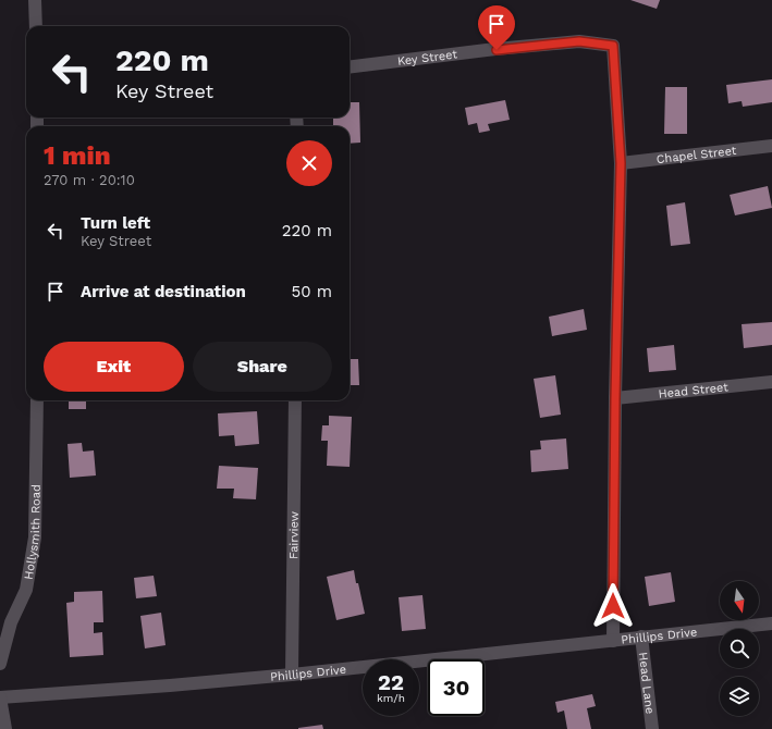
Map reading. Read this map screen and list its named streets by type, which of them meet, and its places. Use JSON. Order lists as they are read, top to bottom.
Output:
{
  "streets": {
    "street": [
      "Key Street",
      "Chapel Street",
      "Head Street",
      "Hollysmith Road",
      "Fairview",
      "Phillips Drive",
      "Head Lane"
    ]
  },
  "crossings": [
    ["Key Street", "Chapel Street"],
    ["Fairview", "Phillips Drive"],
    ["Phillips Drive", "Head Lane"]
  ],
  "north": "bottom",
  "page": {
    "turn": ["220 m", "Key Street"],
    "heading": ["1 min", "270 m · 20:10"],
    "list": [
      {
        "name": "Turn left",
        "note": "Key Street",
        "value": "220 m"
      },
      {
        "name": "Arrive at destination",
        "value": "50 m"
      }
    ],
    "buttons": ["Exit", "Share"],
    "speed": "22 km/h",
    "limit": "30"
  }
}
